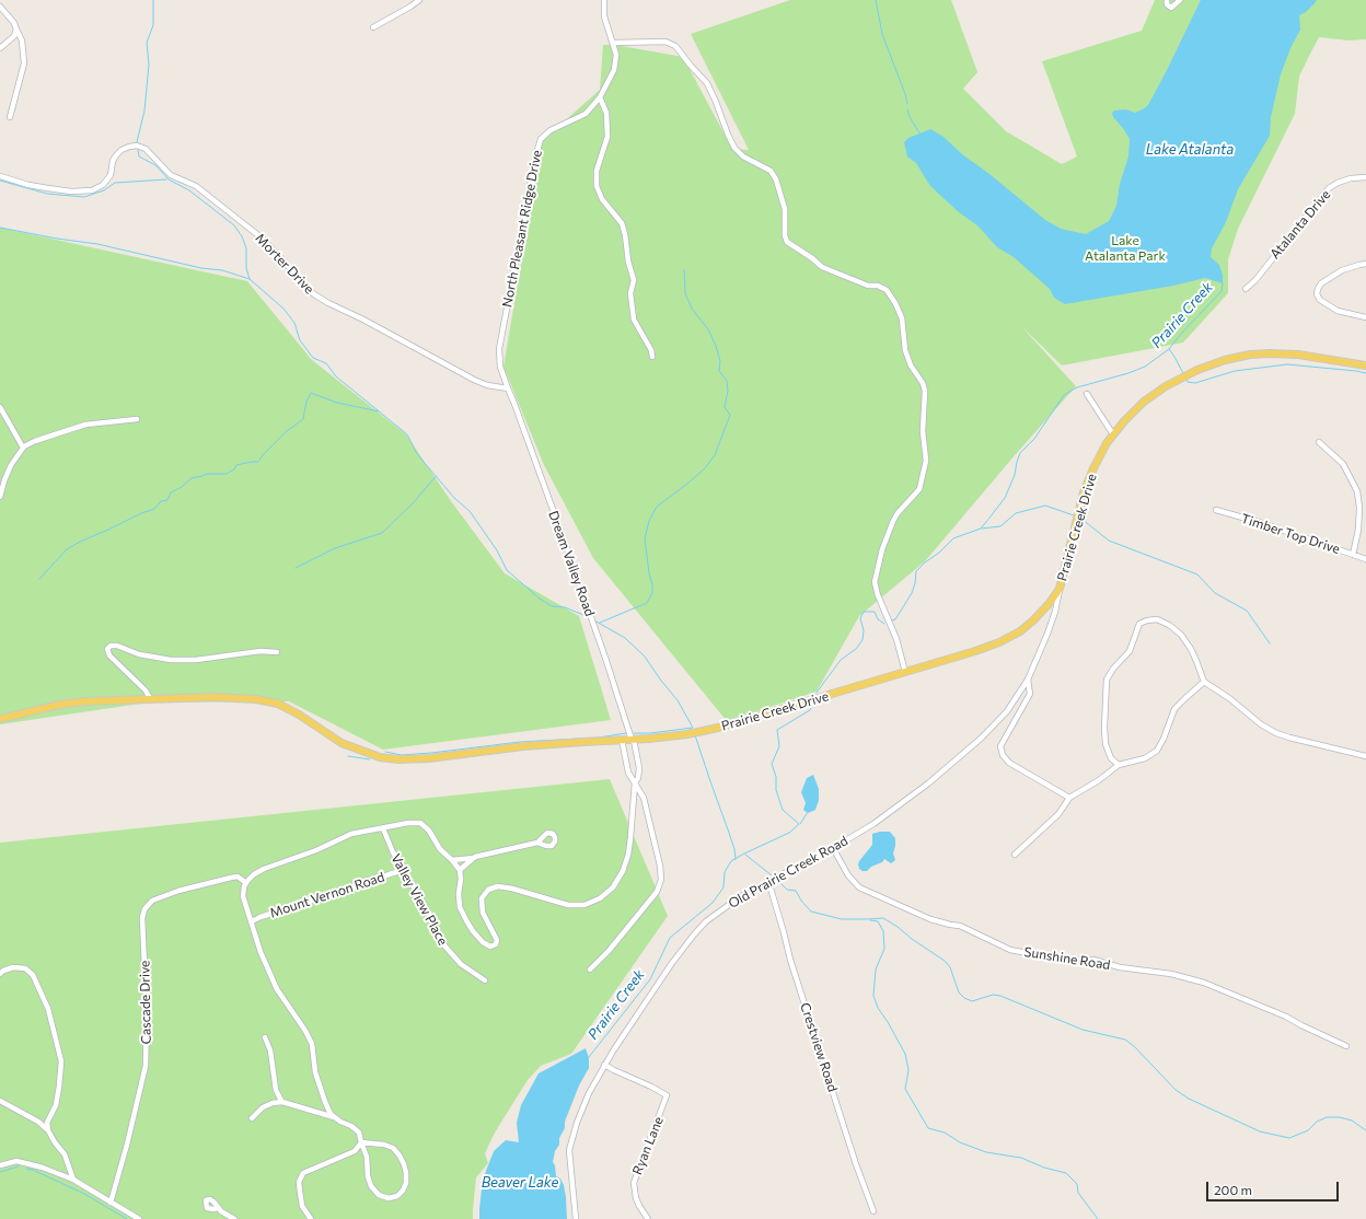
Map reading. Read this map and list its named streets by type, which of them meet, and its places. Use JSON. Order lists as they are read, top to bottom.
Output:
{
  "streets": {
    "main road": ["Prairie Creek Drive"],
    "street": [
      "Atalanta Drive",
      "North Pleasant Ridge Drive",
      "Morter Drive",
      "Timber Top Drive",
      "Dream Valley Road",
      "Old Prairie Creek Road",
      "Mount Vernon Road",
      "Valley View Place",
      "Sunshine Road",
      "Cascade Drive",
      "Crestview Road",
      "Ryan Lane"
    ]
  },
  "crossings": [
    ["North Pleasant Ridge Drive", "Morter Drive"],
    ["North Pleasant Ridge Drive", "Dream Valley Road"],
    ["Morter Drive", "Dream Valley Road"],
    ["Prairie Creek Drive", "Dream Valley Road"],
    ["Prairie Creek Drive", "Old Prairie Creek Road"],
    ["Old Prairie Creek Road", "Sunshine Road"],
    ["Old Prairie Creek Road", "Crestview Road"],
    ["Old Prairie Creek Road", "Ryan Lane"],
    ["Mount Vernon Road", "Valley View Place"]
  ],
  "water": ["Lake Atalanta", "Prairie Creek", "Beaver Lake"],
  "parks": ["Lake Atalanta Park"],
  "scale_bar": "200 m"
}
